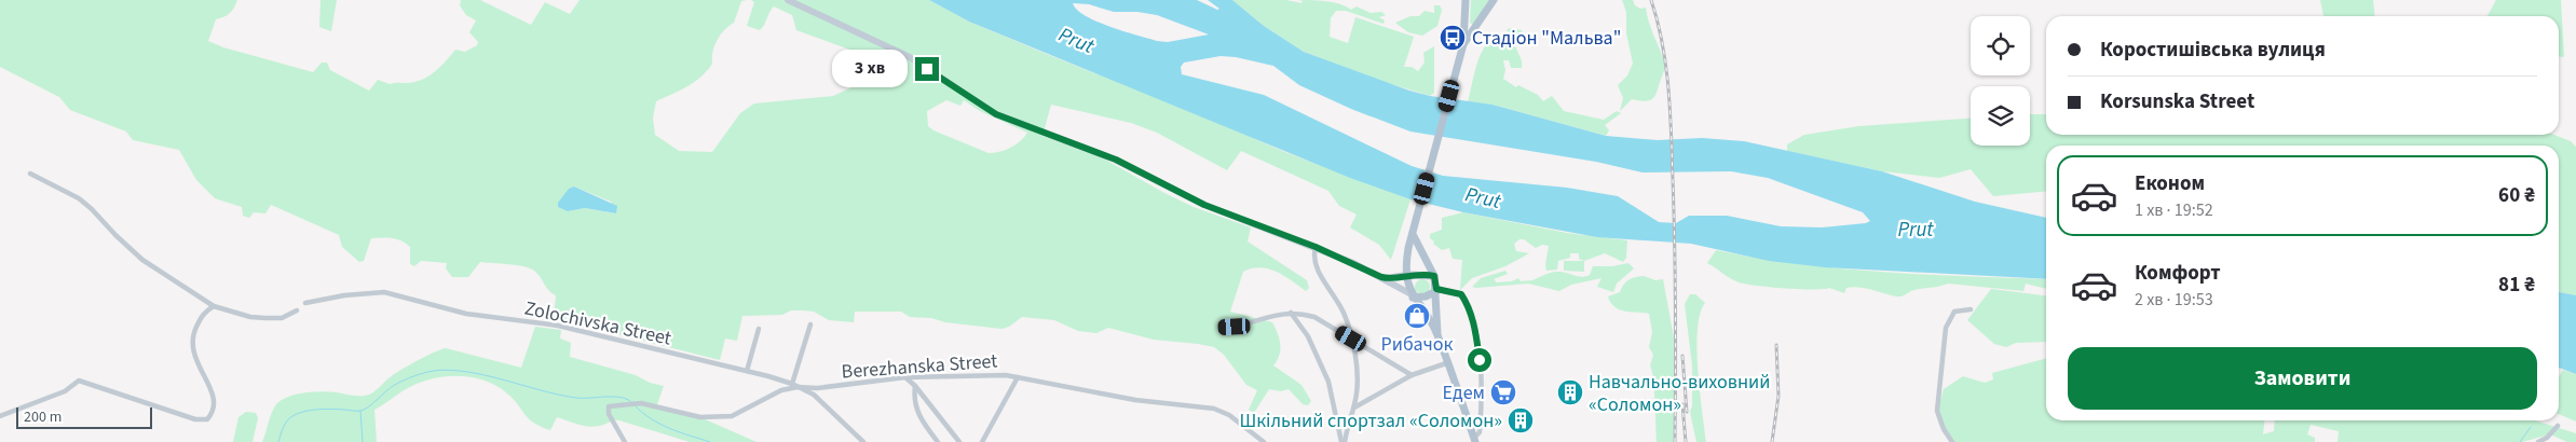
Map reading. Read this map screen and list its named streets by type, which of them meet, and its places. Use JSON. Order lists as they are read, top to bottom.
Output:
{
  "streets": {
    "street": ["Zolochivska Street", "Berezhanska Street"]
  },
  "crossings": [
    ["Zolochivska Street", "Berezhanska Street"]
  ],
  "water": ["Prut"],
  "places": {
    "bus stop": ["Стадіон \"Мальва\""],
    "shop": ["Рибачок"],
    "supermarket": ["Едем"],
    "building": ["Навчально-виховний «Соломон»", "Шкільний спортзал «Соломон»"]
  },
  "scale_bar": "200 m",
  "page": {
    "banner": ["Коростишівська вулиця", "Korsunska Street"],
    "bubble": "3 хв",
    "list": [
      {
        "name": "Економ",
        "note": "1 хв · 19:52",
        "value": "60 ₴"
      },
      {
        "name": "Комфорт",
        "note": "2 хв · 19:53",
        "value": "81 ₴"
      }
    ],
    "buttons": "Замовити",
    "scale": "200 m"
  }
}
